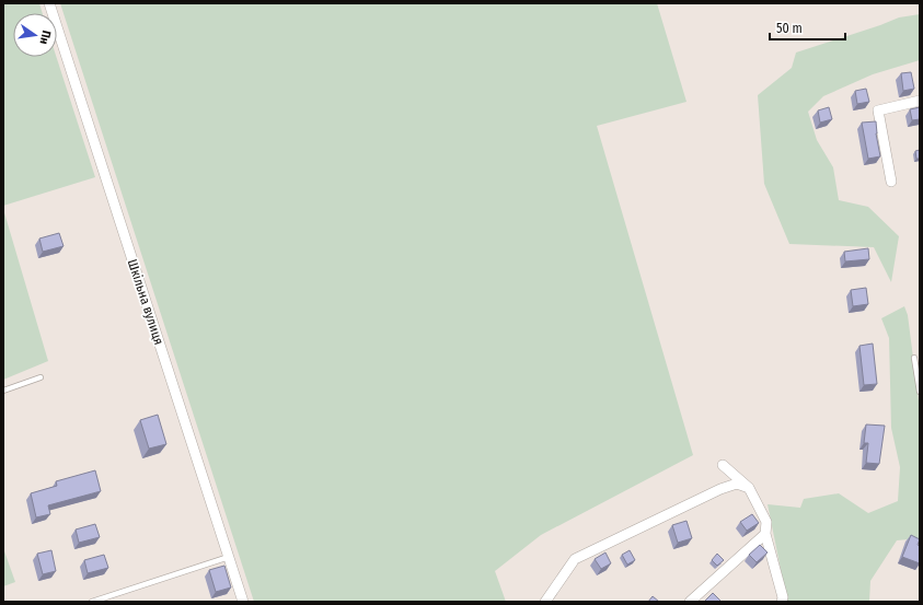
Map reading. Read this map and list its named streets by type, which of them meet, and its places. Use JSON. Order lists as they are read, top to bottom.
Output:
{
  "streets": {
    "street": ["Шкільна вулиця"]
  },
  "scale_bar": "50 m",
  "north": "right"
}
